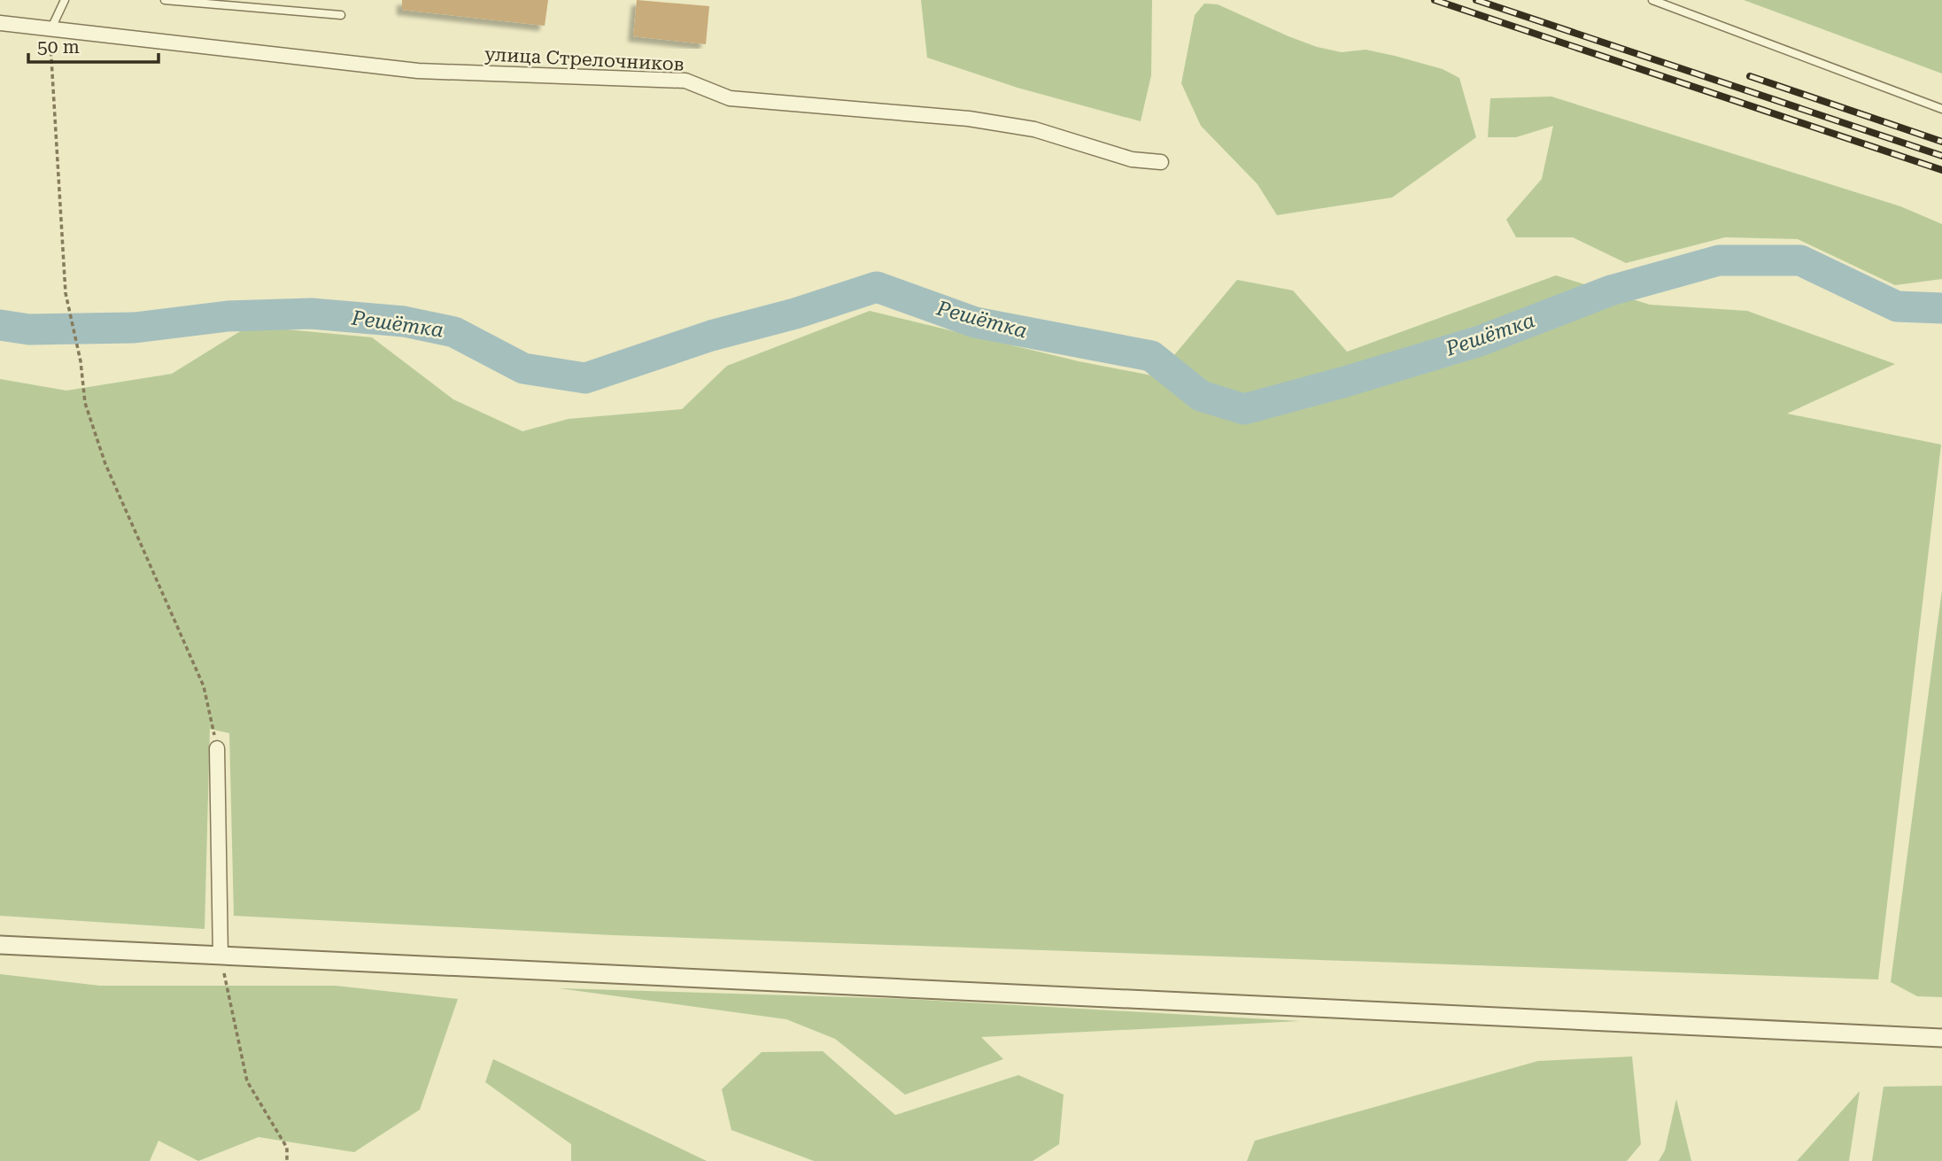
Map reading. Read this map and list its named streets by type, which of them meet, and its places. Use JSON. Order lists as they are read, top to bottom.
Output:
{
  "streets": {
    "street": ["улица Стрелочников"]
  },
  "water": ["Решётка"],
  "scale_bar": "50 m"
}
